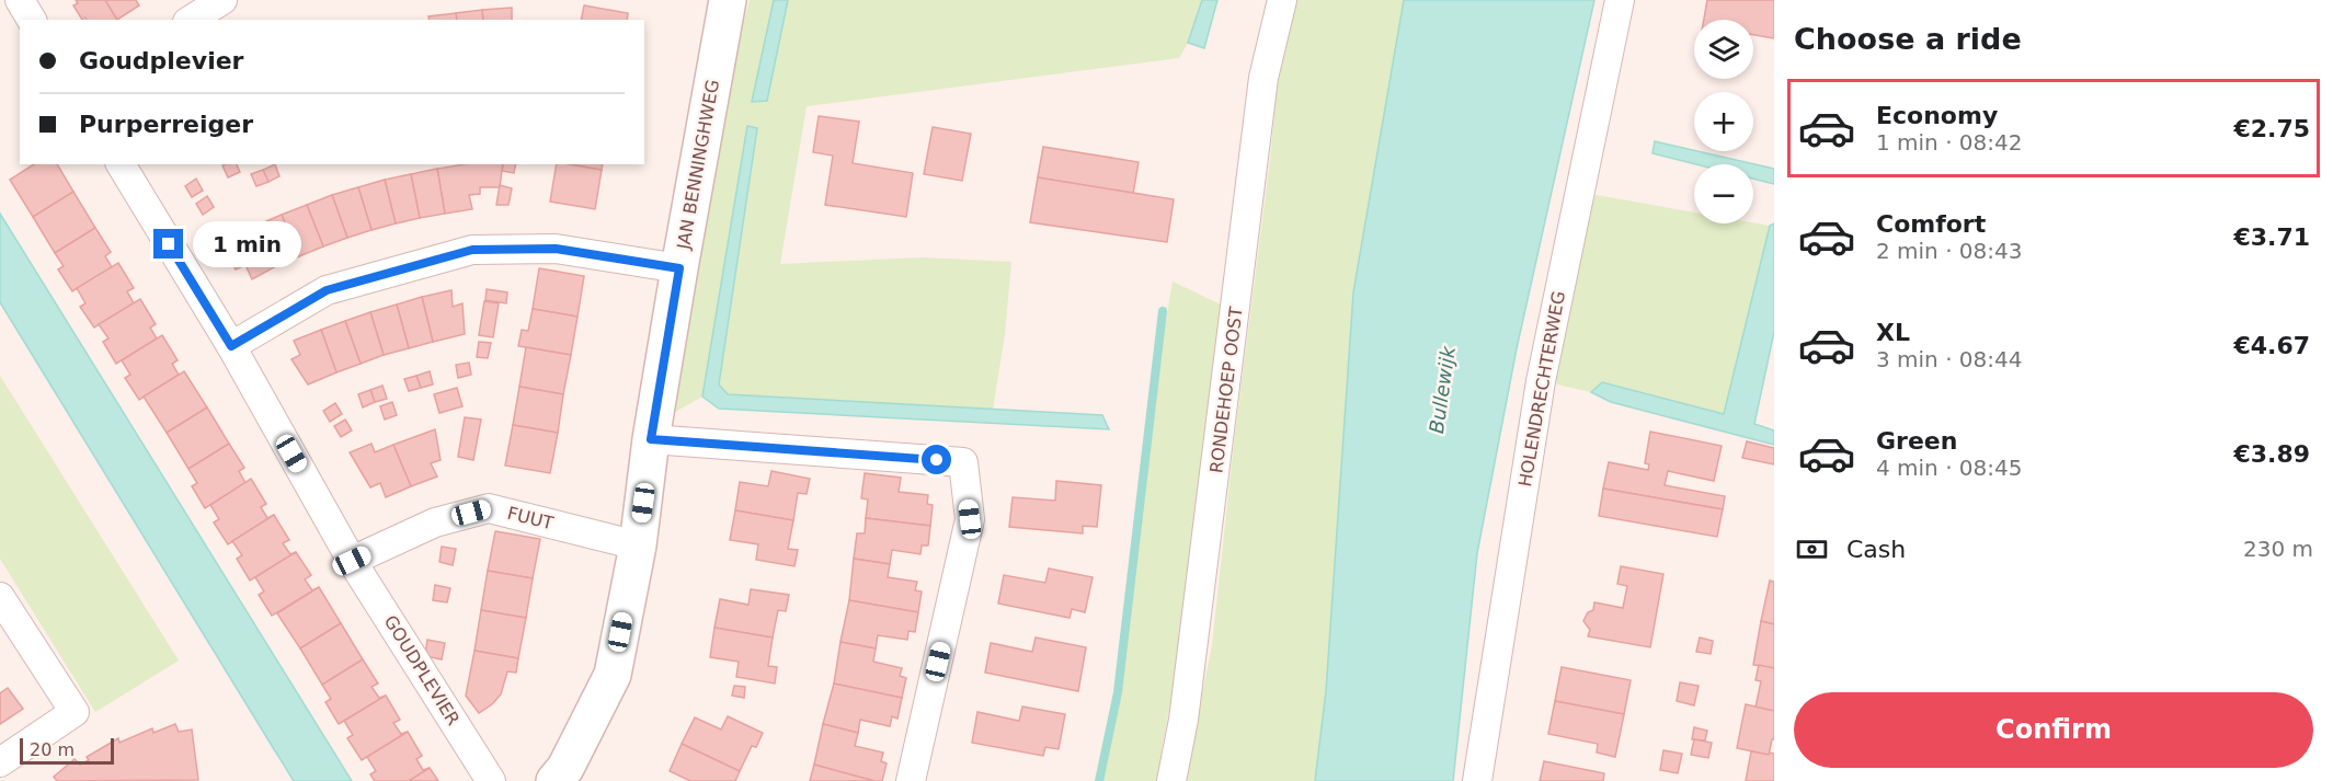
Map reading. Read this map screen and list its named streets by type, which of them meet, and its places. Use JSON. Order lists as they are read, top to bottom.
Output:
{
  "streets": {
    "street": [
      "JAN BENNINGHWEG",
      "HOLENDRECHTERWEG",
      "RONDEHOEP OOST",
      "FUUT",
      "GOUDPLEVIER"
    ]
  },
  "crossings": [
    ["JAN BENNINGHWEG", "FUUT"],
    ["FUUT", "GOUDPLEVIER"]
  ],
  "water": ["Bullewijk"],
  "scale_bar": "20 m",
  "page": {
    "heading": "Choose a ride",
    "map_buttons": ["+", "−"],
    "banner": ["Goudplevier", "Purperreiger"],
    "list": [
      {
        "name": "Economy",
        "note": "1 min · 08:42",
        "value": "€2.75"
      },
      {
        "name": "Comfort",
        "note": "2 min · 08:43",
        "value": "€3.71"
      },
      {
        "name": "XL",
        "note": "3 min · 08:44",
        "value": "€4.67"
      },
      {
        "name": "Green",
        "note": "4 min · 08:45",
        "value": "€3.89"
      }
    ],
    "bubble": "1 min",
    "pay": ["Cash", "230 m"],
    "buttons": "Confirm",
    "scale": "20 m"
  }
}
